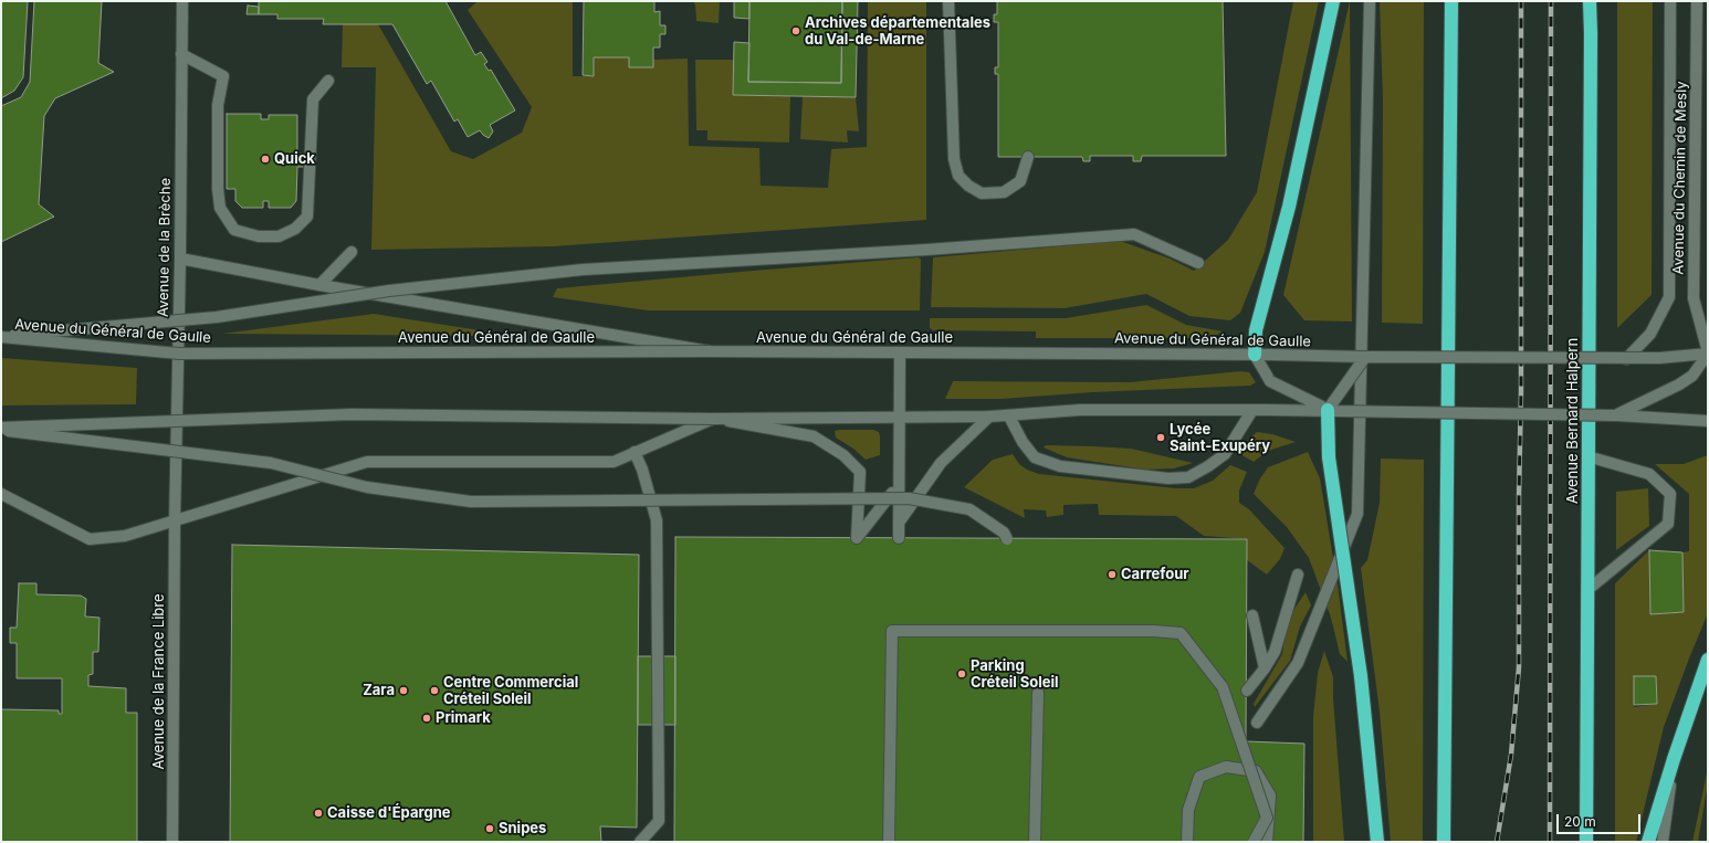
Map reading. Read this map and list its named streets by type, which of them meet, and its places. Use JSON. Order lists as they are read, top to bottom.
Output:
{
  "streets": {
    "highway": ["Avenue Bernard Halpern"],
    "main road": [
      "Avenue du Chemin de Mesly",
      "Avenue de la Brèche",
      "Avenue du Général de Gaulle",
      "Avenue de la France Libre"
    ]
  },
  "crossings": [
    ["Avenue du Chemin de Mesly", "Avenue du Général de Gaulle"],
    ["Avenue de la Brèche", "Avenue de la France Libre"]
  ],
  "places": [
    "Archives départementales du Val-de-Marne",
    "Quick",
    "Lycée Saint-Exupéry",
    "Carrefour",
    "Parking Créteil Soleil",
    "Zara",
    "Centre Commercial Créteil Soleil",
    "Primark",
    "Caisse d'Épargne",
    "Snipes"
  ],
  "scale_bar": "20 m"
}
